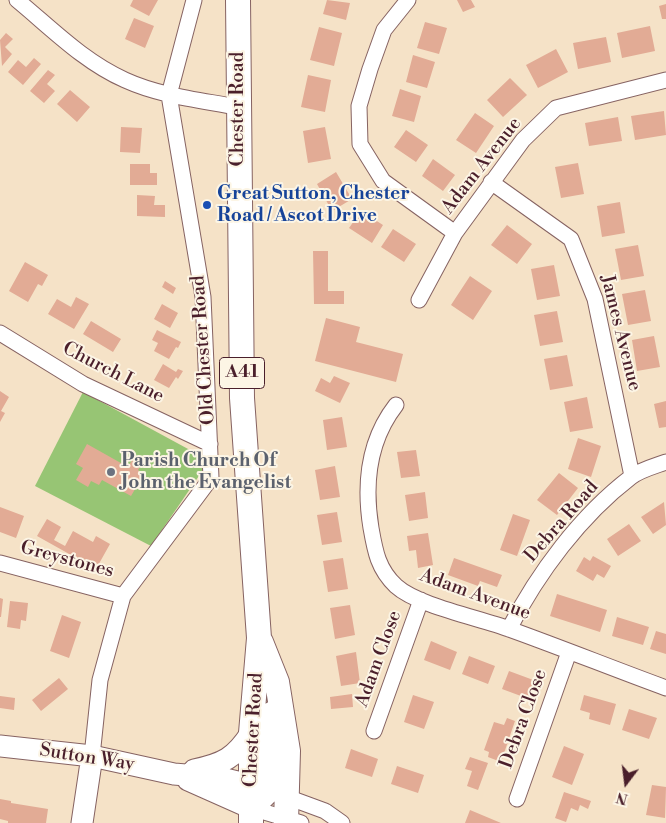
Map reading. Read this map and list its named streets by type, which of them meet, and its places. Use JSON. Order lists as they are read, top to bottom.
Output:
{
  "streets": {
    "main road": [
      "Chester Road",
      "Old Chester Road",
      "A41",
      "Sutton Way"
    ],
    "street": [
      "Adam Avenue",
      "James Avenue",
      "Church Lane",
      "Debra Road",
      "Greystones",
      "Adam Close",
      "Debra Close"
    ]
  },
  "crossings": [
    ["Chester Road", "Sutton Way"],
    ["Adam Avenue", "James Avenue"],
    ["Adam Avenue", "Debra Road"],
    ["Adam Avenue", "Adam Close"],
    ["Adam Avenue", "Debra Close"],
    ["James Avenue", "Debra Road"],
    ["Old Chester Road", "Church Lane"],
    ["Old Chester Road", "Greystones"],
    ["Old Chester Road", "Sutton Way"]
  ],
  "places": ["Great Sutton, Chester Road / Ascot Drive", "Parish Church Of John the Evangelist"],
  "north": "bottom"
}
